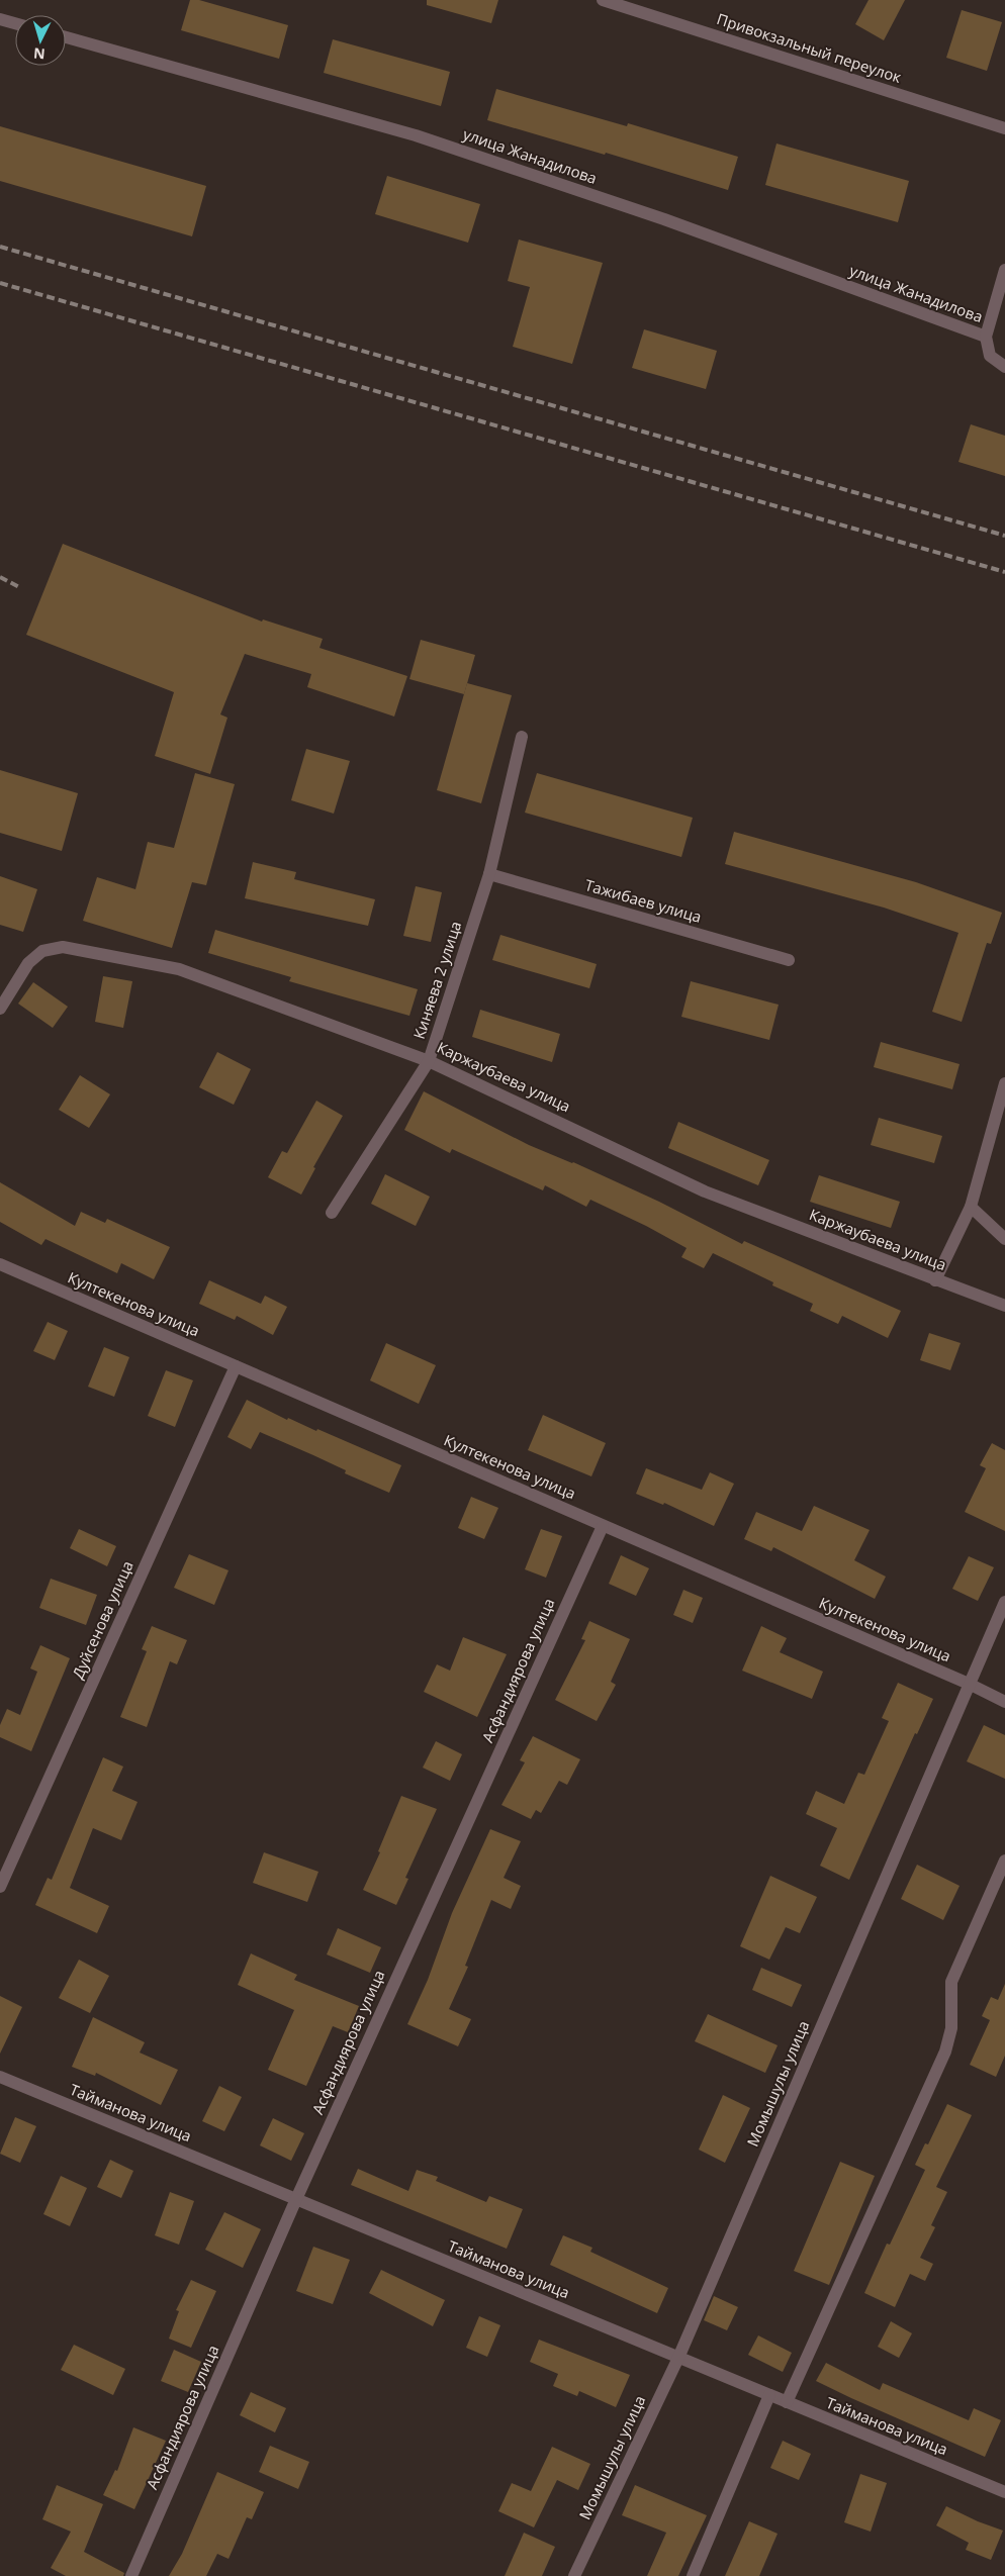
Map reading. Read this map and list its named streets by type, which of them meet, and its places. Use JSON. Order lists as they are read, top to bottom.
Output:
{
  "streets": {
    "street": [
      "Привокзальный переулок",
      "улица Жанадилова",
      "Тажибаев улица",
      "Киняева 2 улица",
      "Каржаубаева улица",
      "Култекенова улица",
      "Дуйсенова улица",
      "Асфандиярова улица",
      "Момышулы улица",
      "Тайманова улица"
    ]
  },
  "crossings": [
    ["Тажибаев улица", "Киняева 2 улица"],
    ["Киняева 2 улица", "Каржаубаева улица"],
    ["Култекенова улица", "Дуйсенова улица"],
    ["Култекенова улица", "Асфандиярова улица"],
    ["Култекенова улица", "Момышулы улица"],
    ["Асфандиярова улица", "Тайманова улица"],
    ["Момышулы улица", "Тайманова улица"]
  ],
  "north": "bottom"
}
